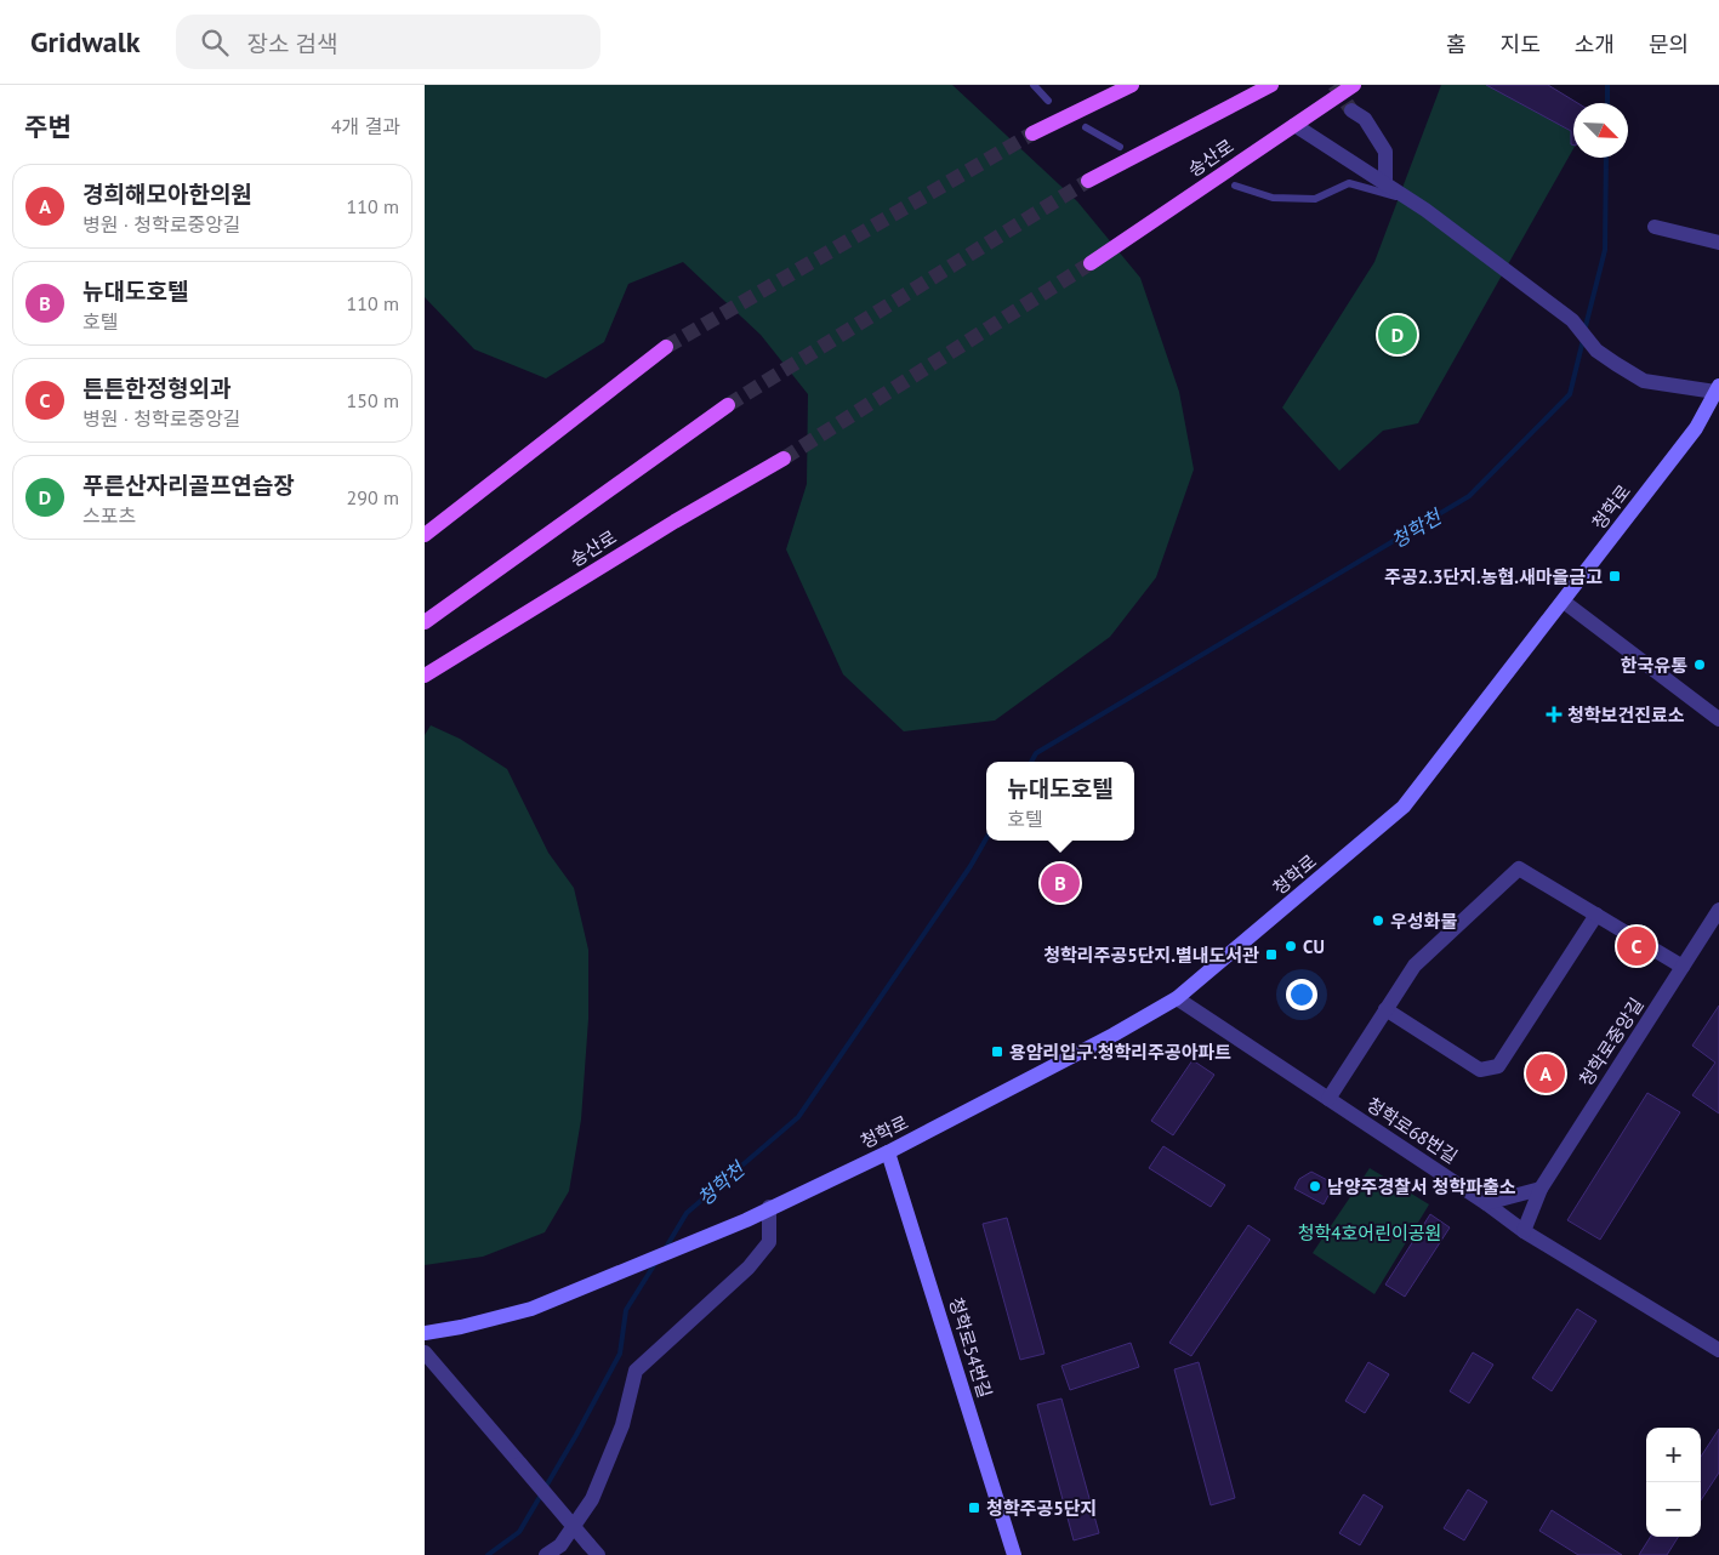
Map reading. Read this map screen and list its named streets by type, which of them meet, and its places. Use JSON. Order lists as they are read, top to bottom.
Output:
{
  "streets": {
    "main road": ["송산로"],
    "street": [
      "청학로",
      "청학로중앙길",
      "청학로68번길",
      "청학로54번길"
    ]
  },
  "crossings": [
    ["청학로", "청학로68번길"],
    ["청학로", "청학로54번길"],
    ["청학로중앙길", "청학로68번길"]
  ],
  "water": ["청학천"],
  "parks": ["청학4호어린이공원"],
  "places": {
    "transit": [
      "주공2.3단지.농협.새마을금고",
      "청학리주공5단지.별내도서관",
      "용암리입구.청학리주공아파트",
      "청학주공5단지"
    ],
    "other": [
      "한국유통",
      "우성화물",
      "CU",
      "남양주경찰서 청학파출소"
    ],
    "health": ["청학보건진료소"]
  },
  "north": "bottom right",
  "page": {
    "header": "Gridwalk",
    "search": "장소 검색",
    "nav": [
      "홈",
      "지도",
      "소개",
      "문의"
    ],
    "heading": ["주변", "4개 결과"],
    "list": [
      {
        "mark": "A",
        "name": "경희해모아한의원",
        "note": "병원 · 청학로중앙길",
        "value": "110 m"
      },
      {
        "mark": "B",
        "name": "뉴대도호텔",
        "note": "호텔",
        "value": "110 m"
      },
      {
        "mark": "C",
        "name": "튼튼한정형외과",
        "note": "병원 · 청학로중앙길",
        "value": "150 m"
      },
      {
        "mark": "D",
        "name": "푸른산자리골프연습장",
        "note": "스포츠",
        "value": "290 m"
      }
    ],
    "pins": [
      "D",
      "B",
      "C",
      "A"
    ],
    "popup": ["뉴대도호텔", "호텔"],
    "map_buttons": ["+", "−"]
  }
}
